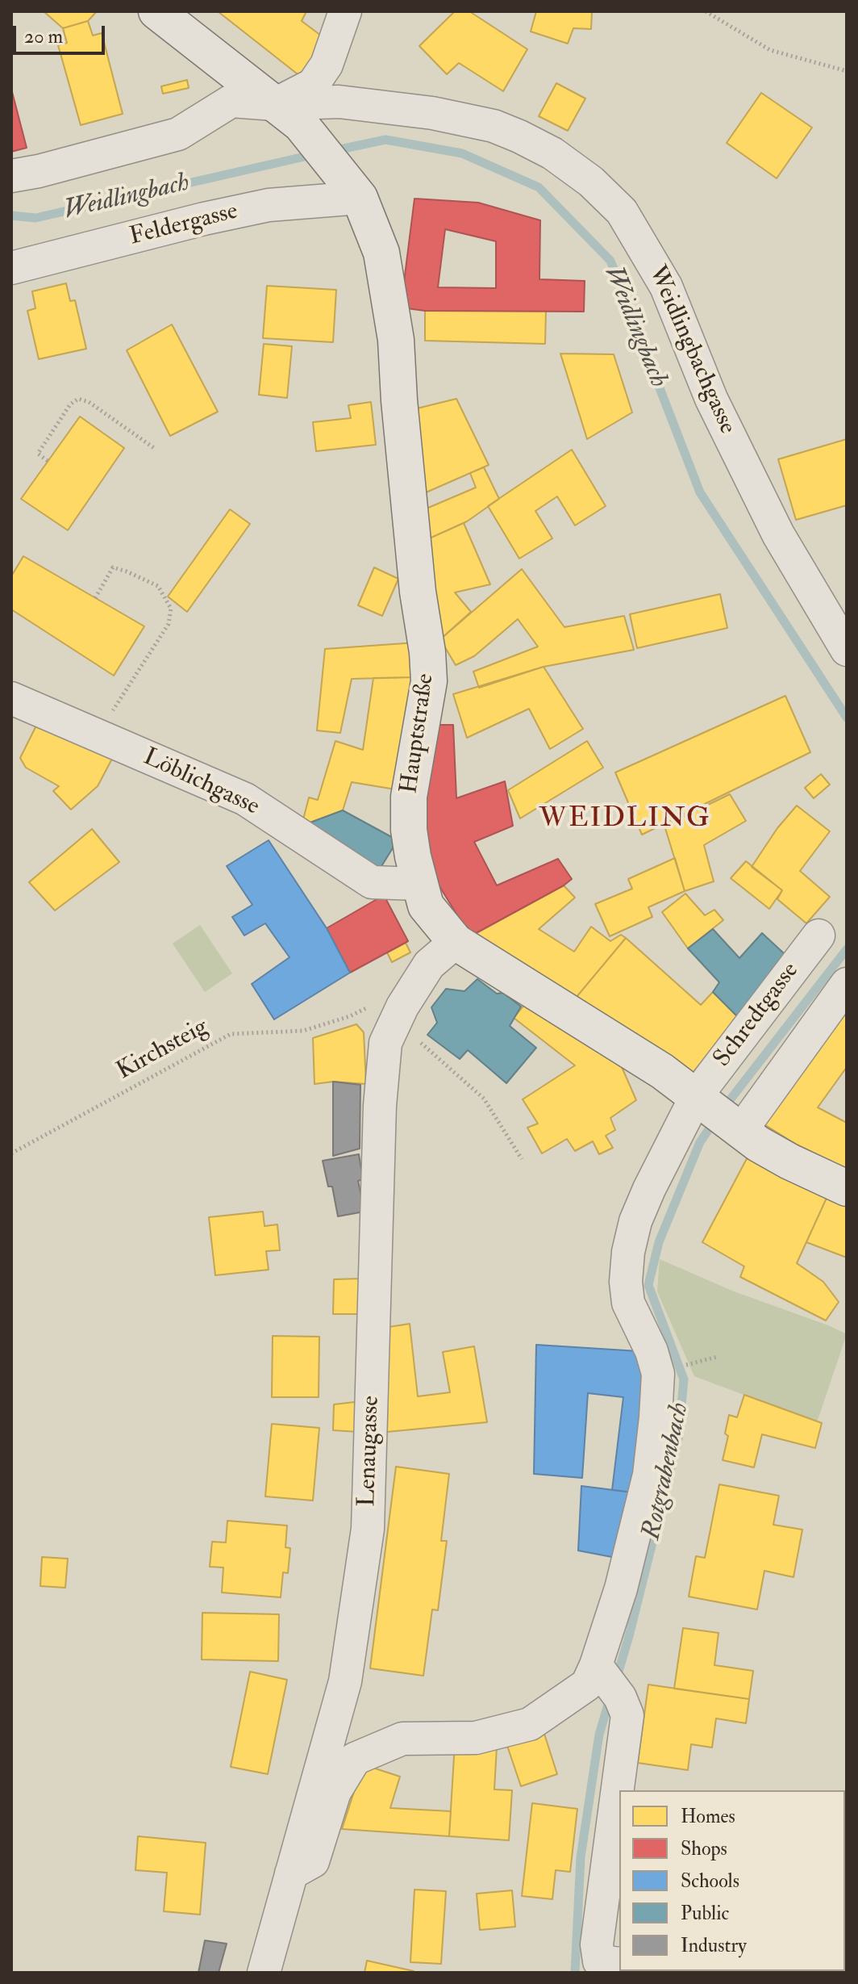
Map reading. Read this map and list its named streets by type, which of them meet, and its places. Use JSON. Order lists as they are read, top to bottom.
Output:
{
  "streets": {
    "main road": ["Hauptstraße"],
    "street": [
      "Feldergasse",
      "Weidlingbachgasse",
      "Löblichgasse",
      "Schredtgasse",
      "Lenaugasse"
    ],
    "path": ["Kirchsteig"]
  },
  "crossings": [
    ["Feldergasse", "Hauptstraße"],
    ["Weidlingbachgasse", "Hauptstraße"],
    ["Hauptstraße", "Löblichgasse"],
    ["Hauptstraße", "Schredtgasse"],
    ["Hauptstraße", "Lenaugasse"]
  ],
  "districts": ["WEIDLING"],
  "water": ["Weidlingbach", "Rotgrabenbach"],
  "legend": [
    "Homes",
    "Shops",
    "Schools",
    "Public",
    "Industry"
  ],
  "scale_bar": "20 m"
}
